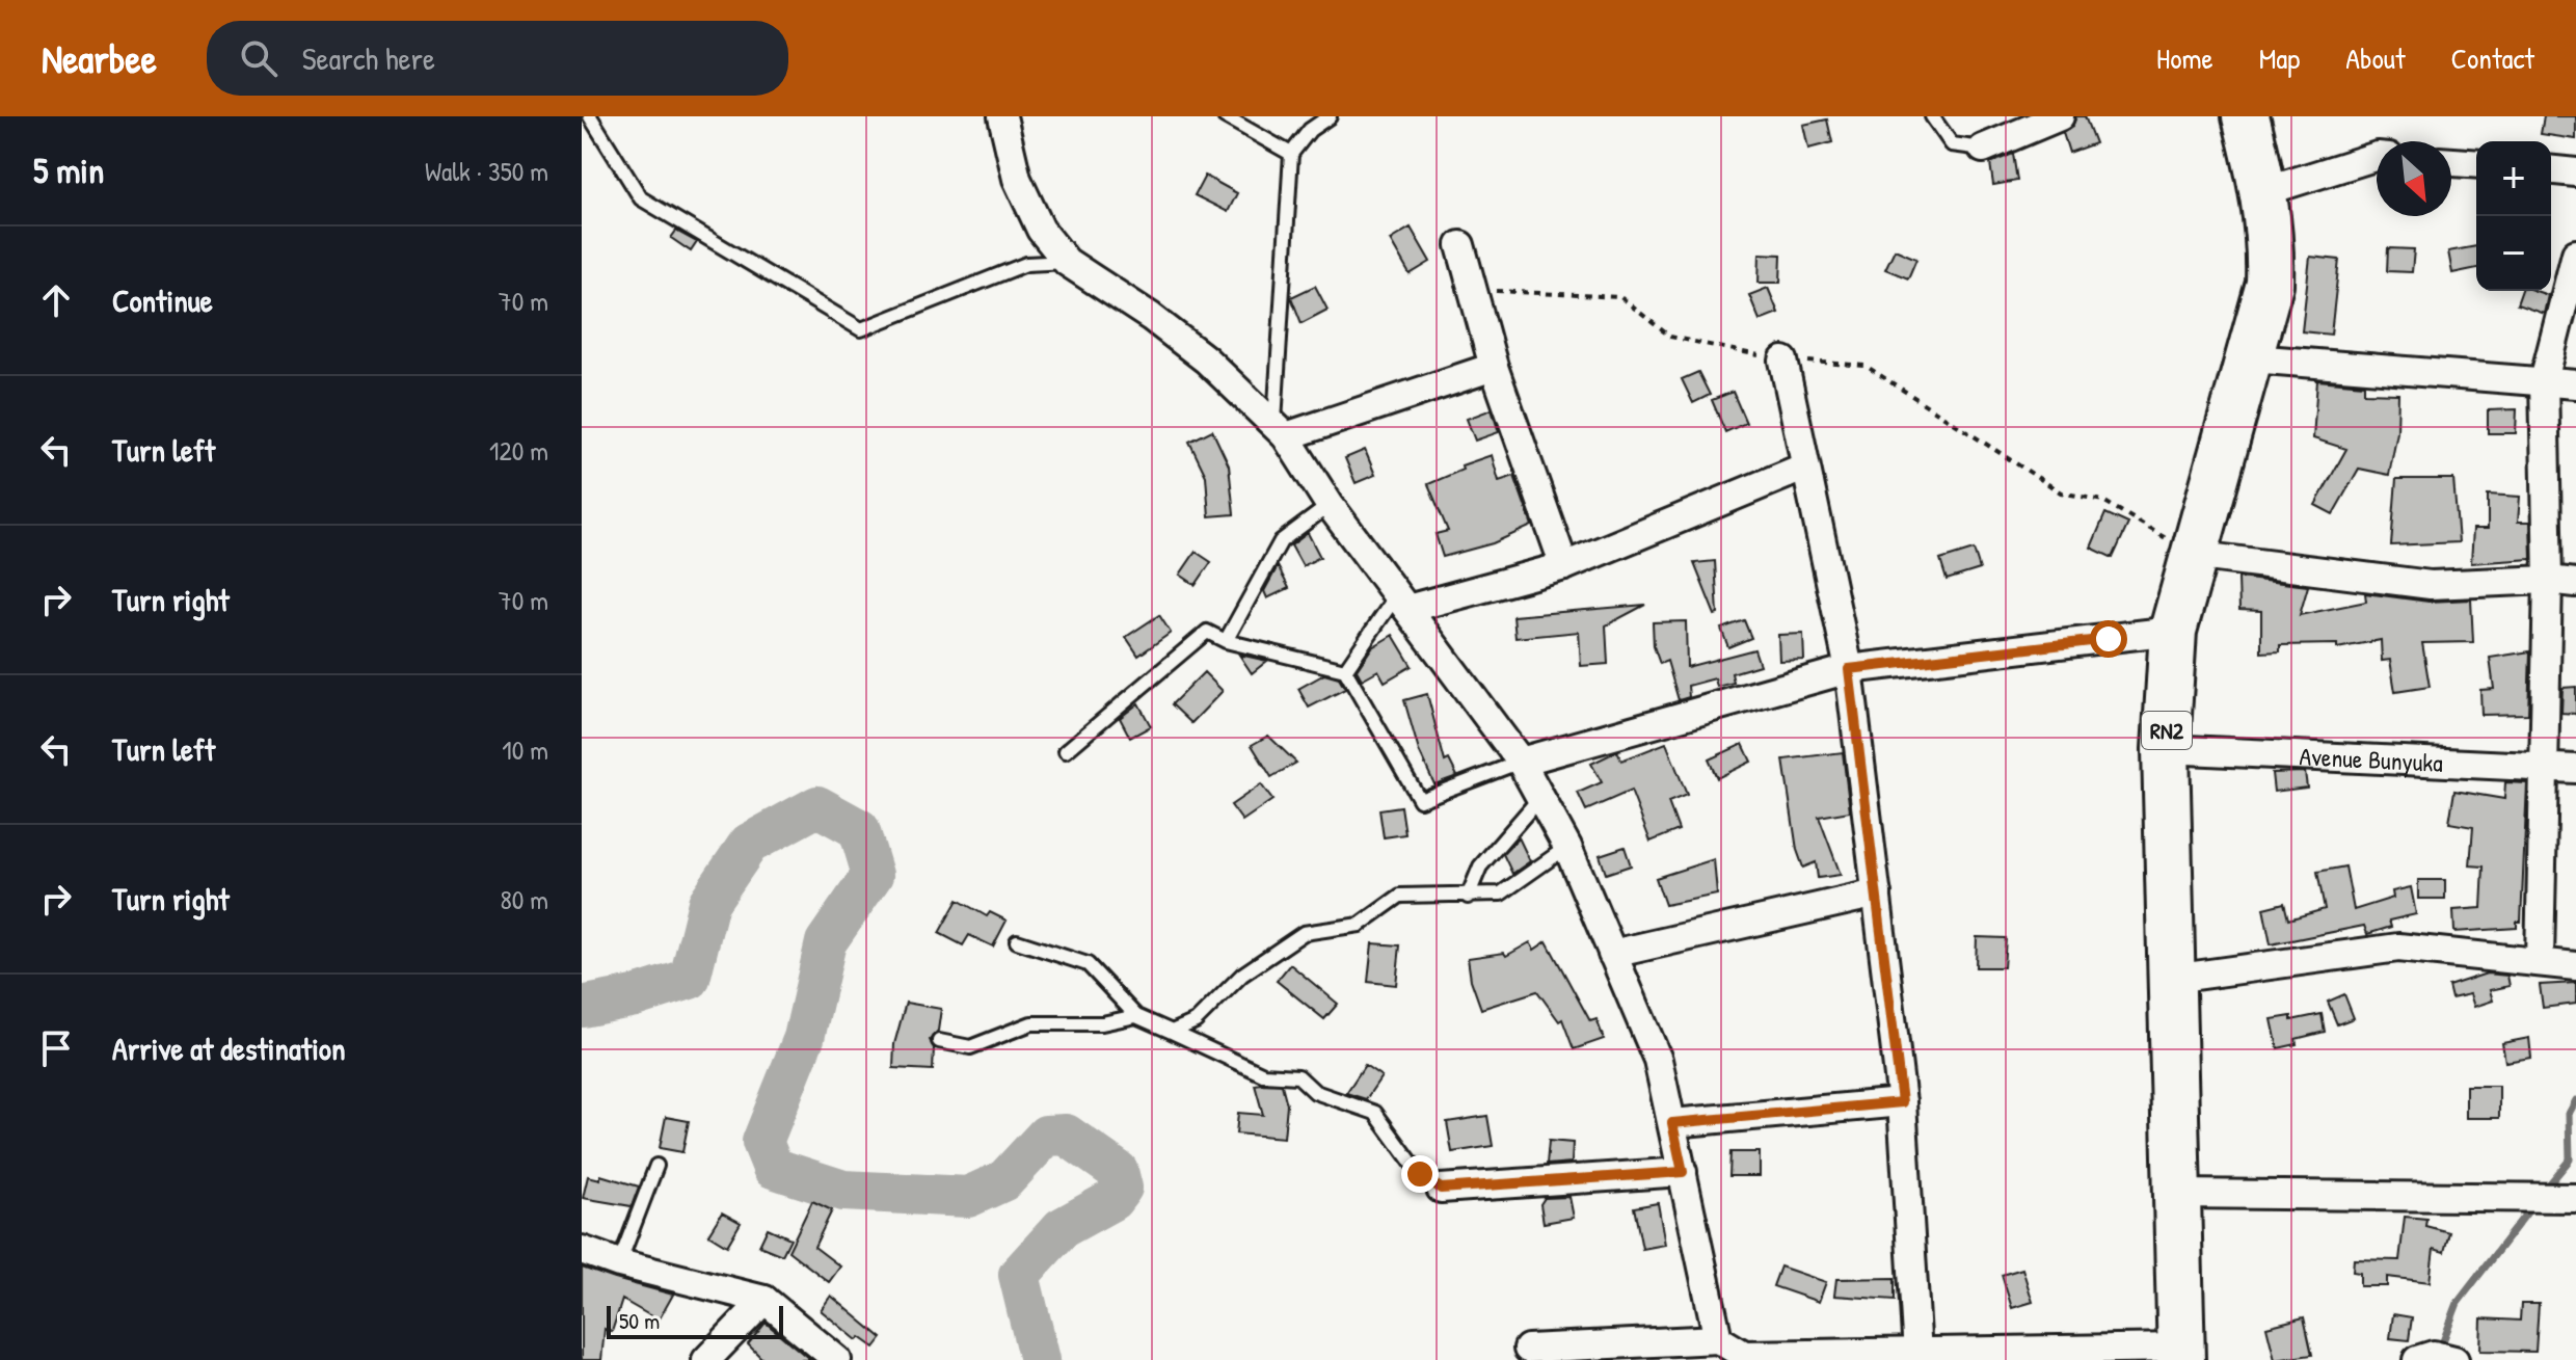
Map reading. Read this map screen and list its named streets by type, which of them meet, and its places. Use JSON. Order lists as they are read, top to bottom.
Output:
{
  "streets": {
    "highway": ["RN2"],
    "street": ["Avenue Bunyuka"]
  },
  "crossings": [
    ["RN2", "Avenue Bunyuka"]
  ],
  "scale_bar": "50 m",
  "north": "bottom right",
  "page": {
    "header": "Nearbee",
    "search": "Search here",
    "nav": [
      "Home",
      "Map",
      "About",
      "Contact"
    ],
    "heading": ["5 min", "Walk · 350 m"],
    "map_buttons": ["+", "−"],
    "list": [
      ["Continue", "70 m"],
      ["Turn left", "120 m"],
      ["Turn right", "70 m"],
      ["Turn left", "10 m"],
      ["Turn right", "80 m"],
      "Arrive at destination"
    ],
    "scale": "50 m"
  }
}
